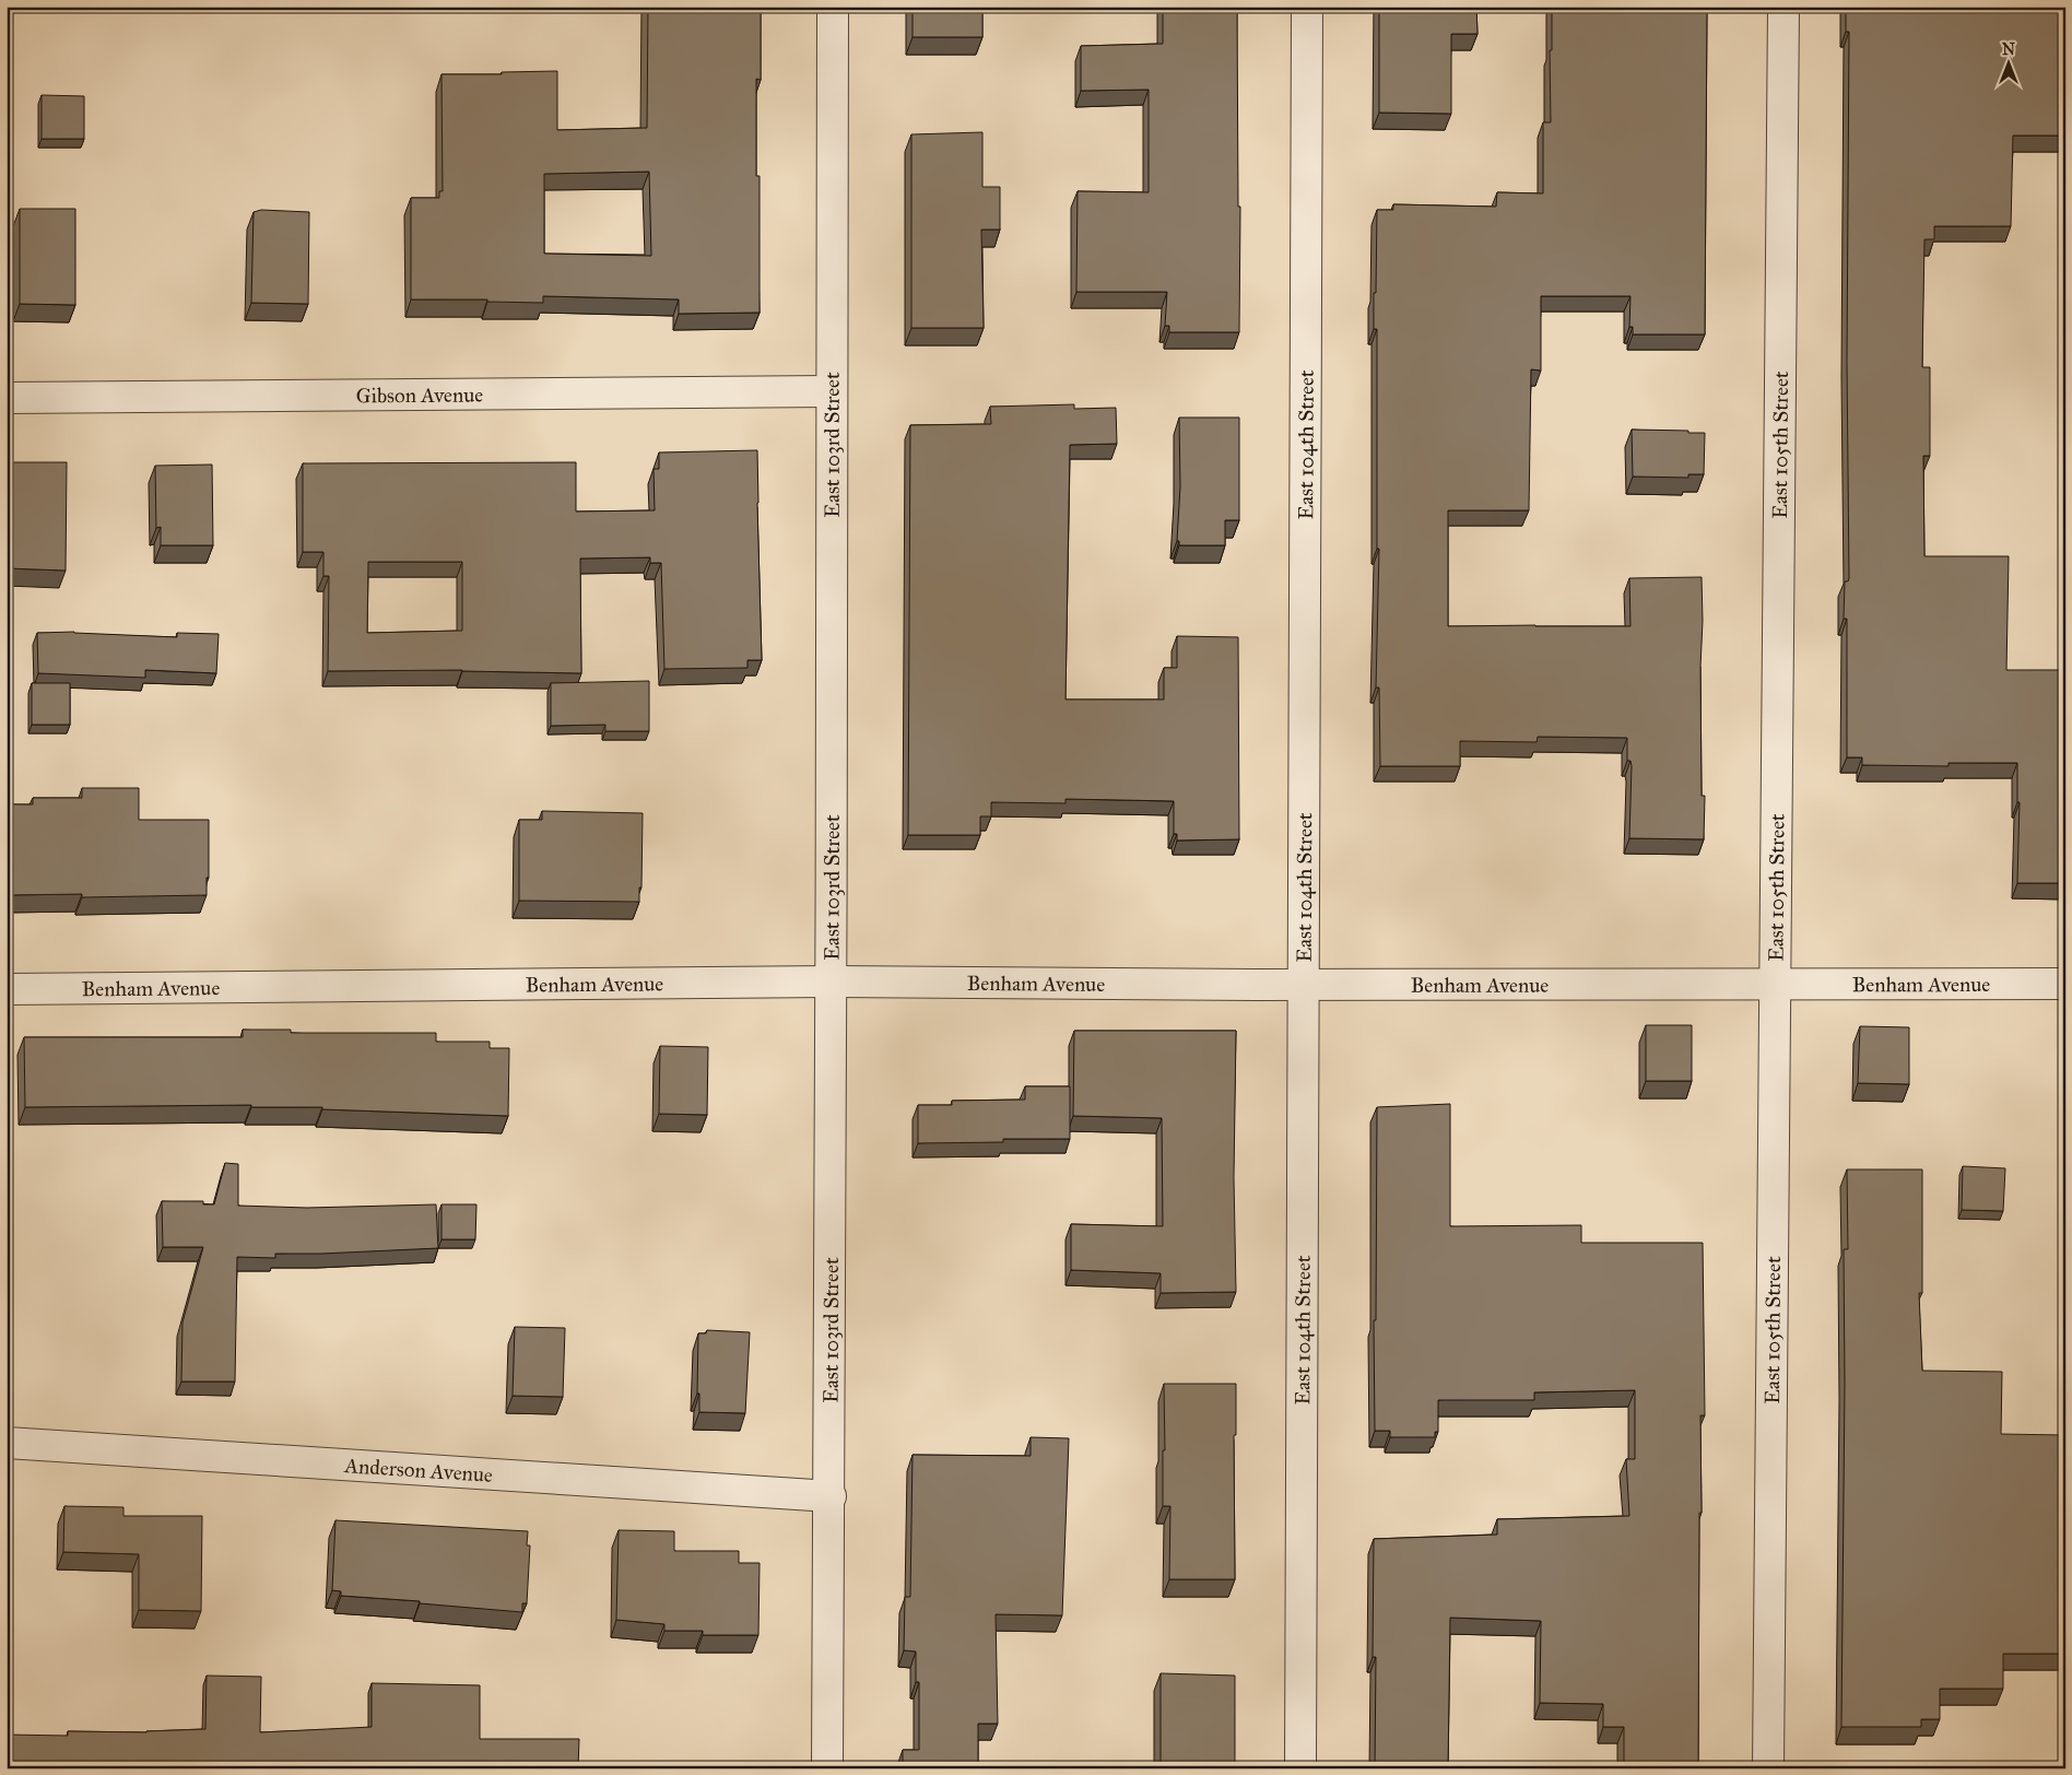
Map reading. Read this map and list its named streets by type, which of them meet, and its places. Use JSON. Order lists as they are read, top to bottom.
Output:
{
  "streets": {
    "street": [
      "Gibson Avenue",
      "East 103rd Street",
      "East 104th Street",
      "East 105th Street",
      "Benham Avenue",
      "Anderson Avenue"
    ]
  },
  "crossings": [
    ["Gibson Avenue", "East 103rd Street"],
    ["East 103rd Street", "Benham Avenue"],
    ["East 103rd Street", "Anderson Avenue"],
    ["East 104th Street", "Benham Avenue"],
    ["East 105th Street", "Benham Avenue"]
  ],
  "north": "top"
}
